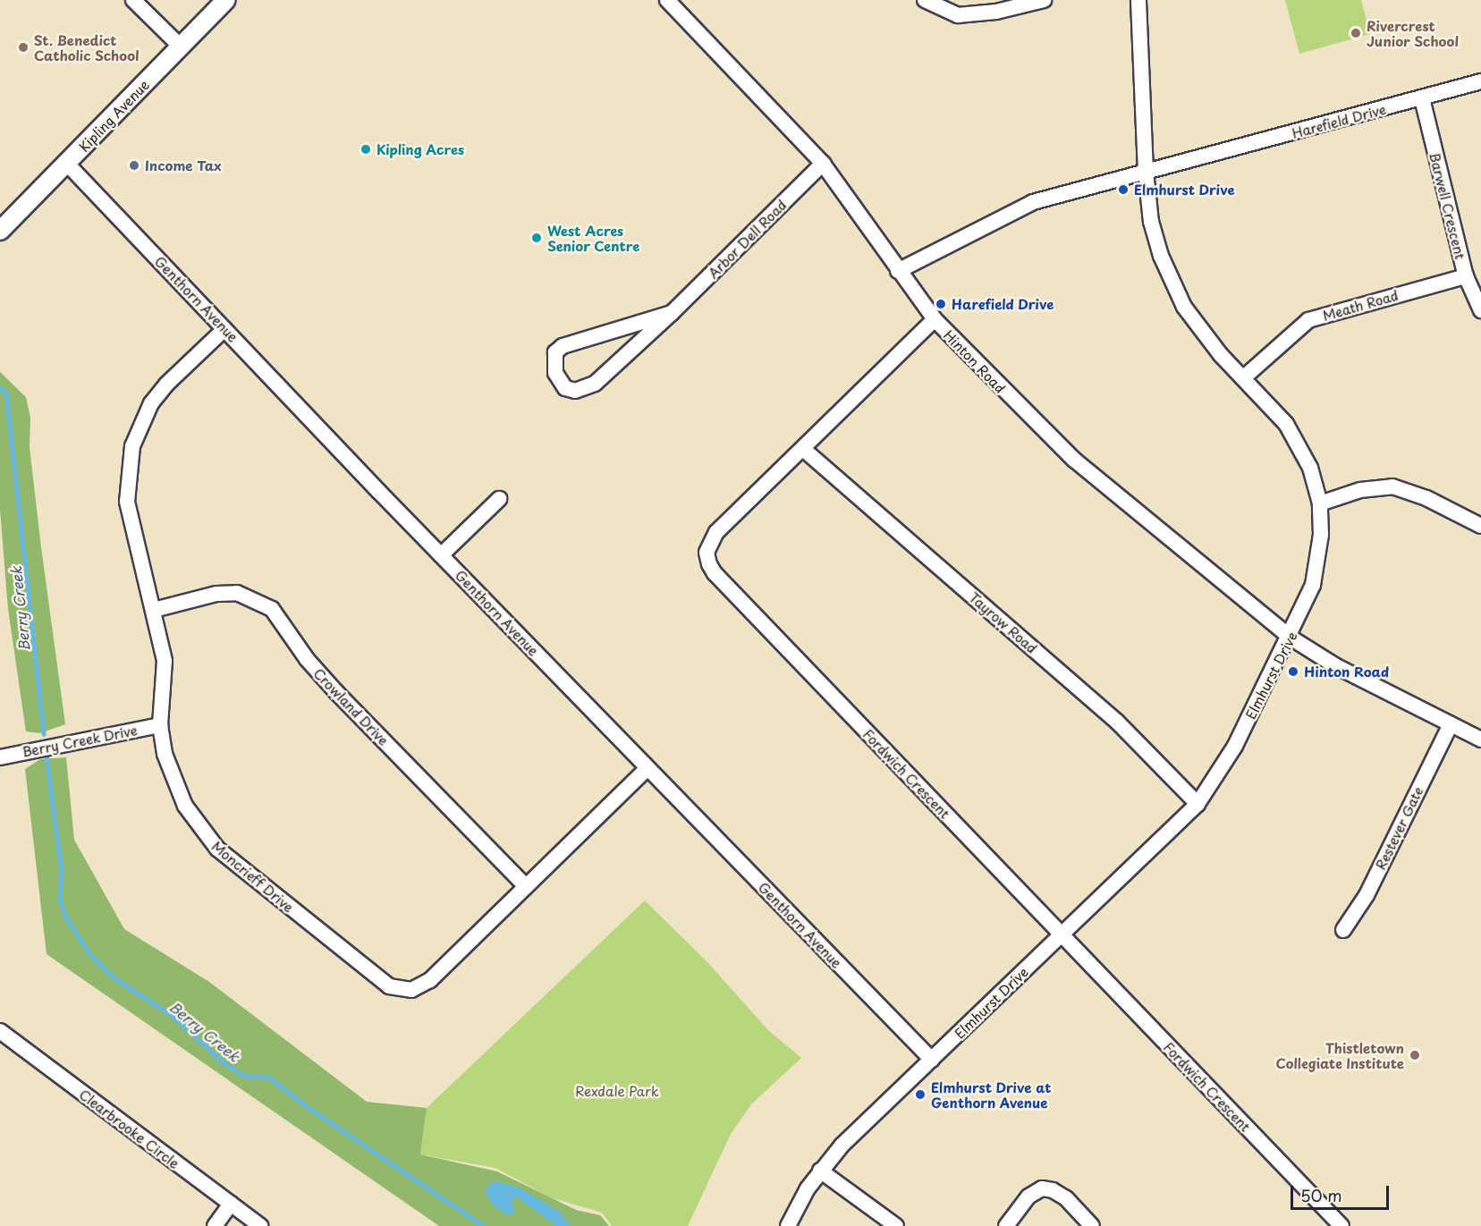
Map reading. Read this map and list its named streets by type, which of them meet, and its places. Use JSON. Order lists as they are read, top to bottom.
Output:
{
  "streets": {
    "main road": ["Kipling Avenue"],
    "street": [
      "Harefield Drive",
      "Barwell Crescent",
      "Arbor Dell Road",
      "Genthorn Avenue",
      "Meath Road",
      "Hinton Road",
      "Tayrow Road",
      "Elmhurst Drive",
      "Crowland Drive",
      "Berry Creek Drive",
      "Fordwich Crescent",
      "Restever Gate",
      "Moncrieff Drive",
      "Clearbrooke Circle"
    ]
  },
  "crossings": [
    ["Kipling Avenue", "Genthorn Avenue"],
    ["Harefield Drive", "Barwell Crescent"],
    ["Harefield Drive", "Hinton Road"],
    ["Harefield Drive", "Elmhurst Drive"],
    ["Barwell Crescent", "Meath Road"],
    ["Arbor Dell Road", "Hinton Road"],
    ["Genthorn Avenue", "Elmhurst Drive"],
    ["Genthorn Avenue", "Moncrieff Drive"],
    ["Meath Road", "Elmhurst Drive"],
    ["Hinton Road", "Elmhurst Drive"],
    ["Hinton Road", "Fordwich Crescent"],
    ["Hinton Road", "Restever Gate"],
    ["Tayrow Road", "Elmhurst Drive"],
    ["Tayrow Road", "Fordwich Crescent"],
    ["Elmhurst Drive", "Fordwich Crescent"],
    ["Crowland Drive", "Moncrieff Drive"],
    ["Berry Creek Drive", "Moncrieff Drive"]
  ],
  "water": ["Berry Creek"],
  "parks": ["Rexdale Park"],
  "places": [
    "Rivercrest Junior School",
    "St. Benedict Catholic School",
    "Kipling Acres",
    "Income Tax",
    "Elmhurst Drive",
    "West Acres Senior Centre",
    "Harefield Drive",
    "Hinton Road",
    "Thistletown Collegiate Institute",
    "Elmhurst Drive at Genthorn Avenue"
  ],
  "scale_bar": "50 m"
}
